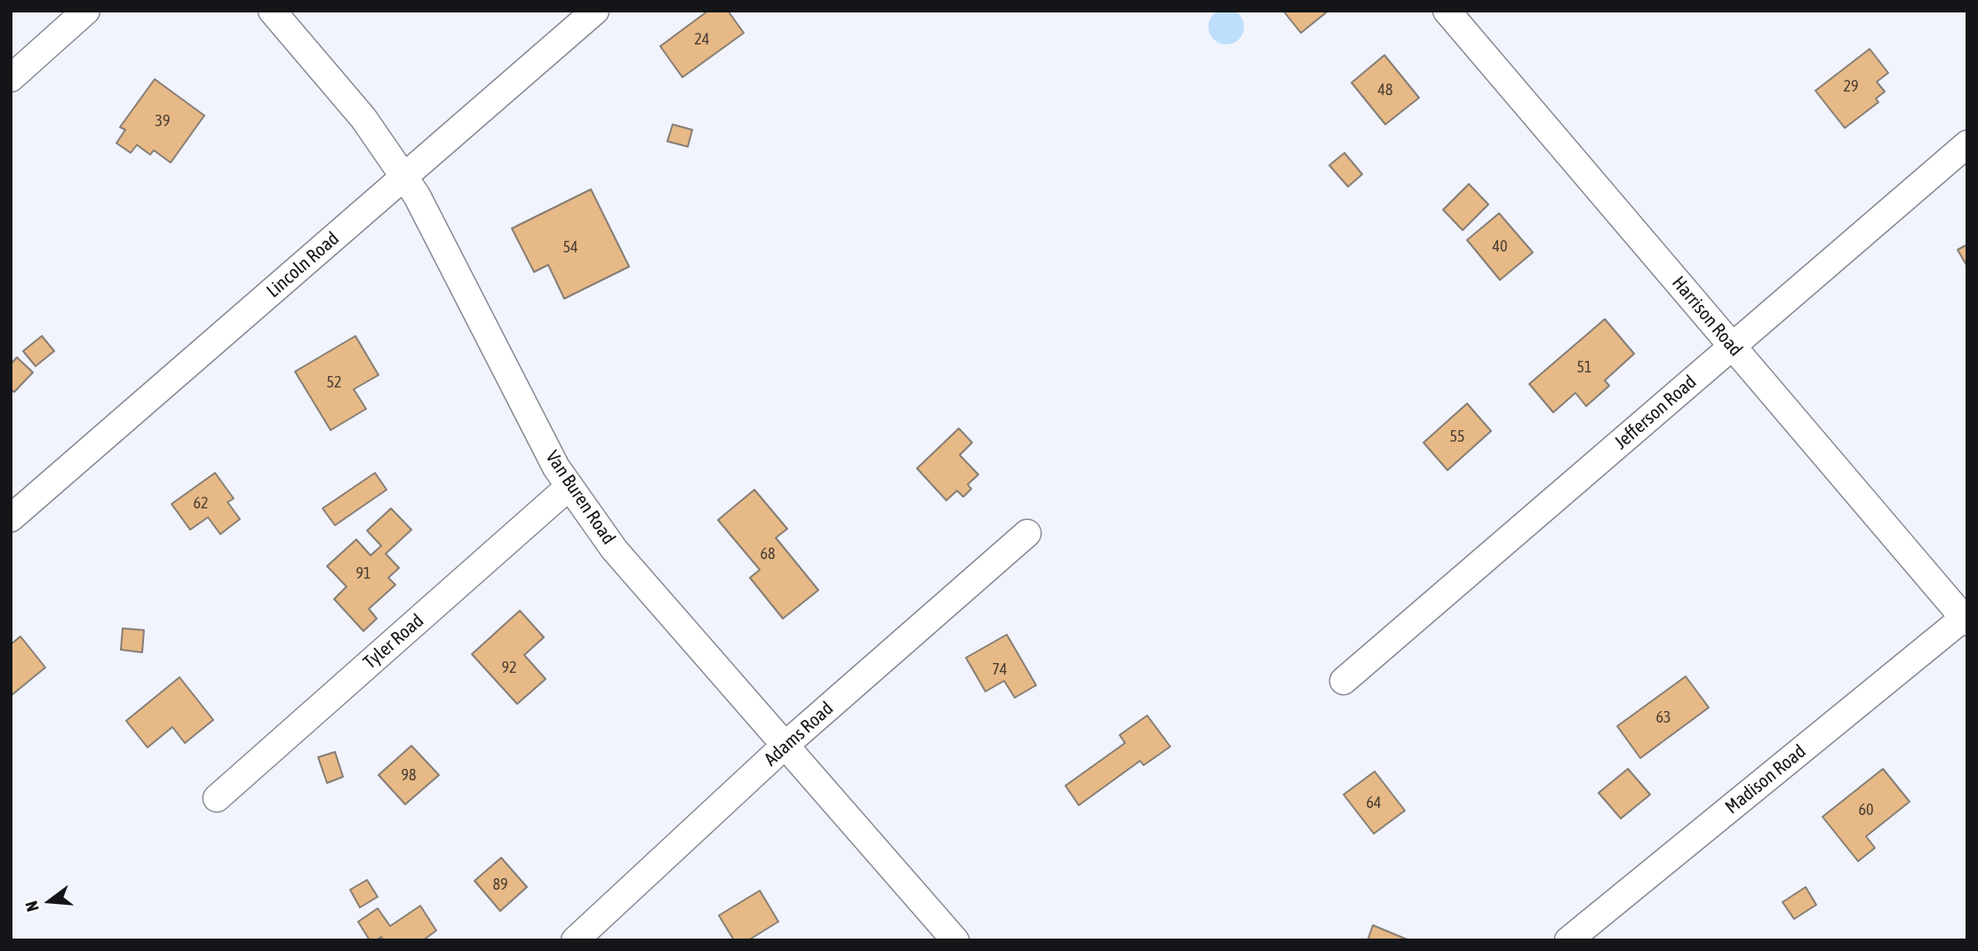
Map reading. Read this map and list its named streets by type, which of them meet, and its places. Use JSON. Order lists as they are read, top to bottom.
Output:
{
  "streets": {
    "street": [
      "Lincoln Road",
      "Harrison Road",
      "Jefferson Road",
      "Van Buren Road",
      "Tyler Road",
      "Adams Road",
      "Madison Road"
    ]
  },
  "crossings": [
    ["Lincoln Road", "Van Buren Road"],
    ["Harrison Road", "Jefferson Road"],
    ["Harrison Road", "Madison Road"],
    ["Van Buren Road", "Tyler Road"],
    ["Van Buren Road", "Adams Road"]
  ],
  "house_numbers": [
    "24",
    "29",
    "48",
    "39",
    "40",
    "54",
    "51",
    "52",
    "55",
    "62",
    "68",
    "91",
    "92",
    "74",
    "63",
    "98",
    "64",
    "60",
    "89"
  ],
  "north": "left"
}
